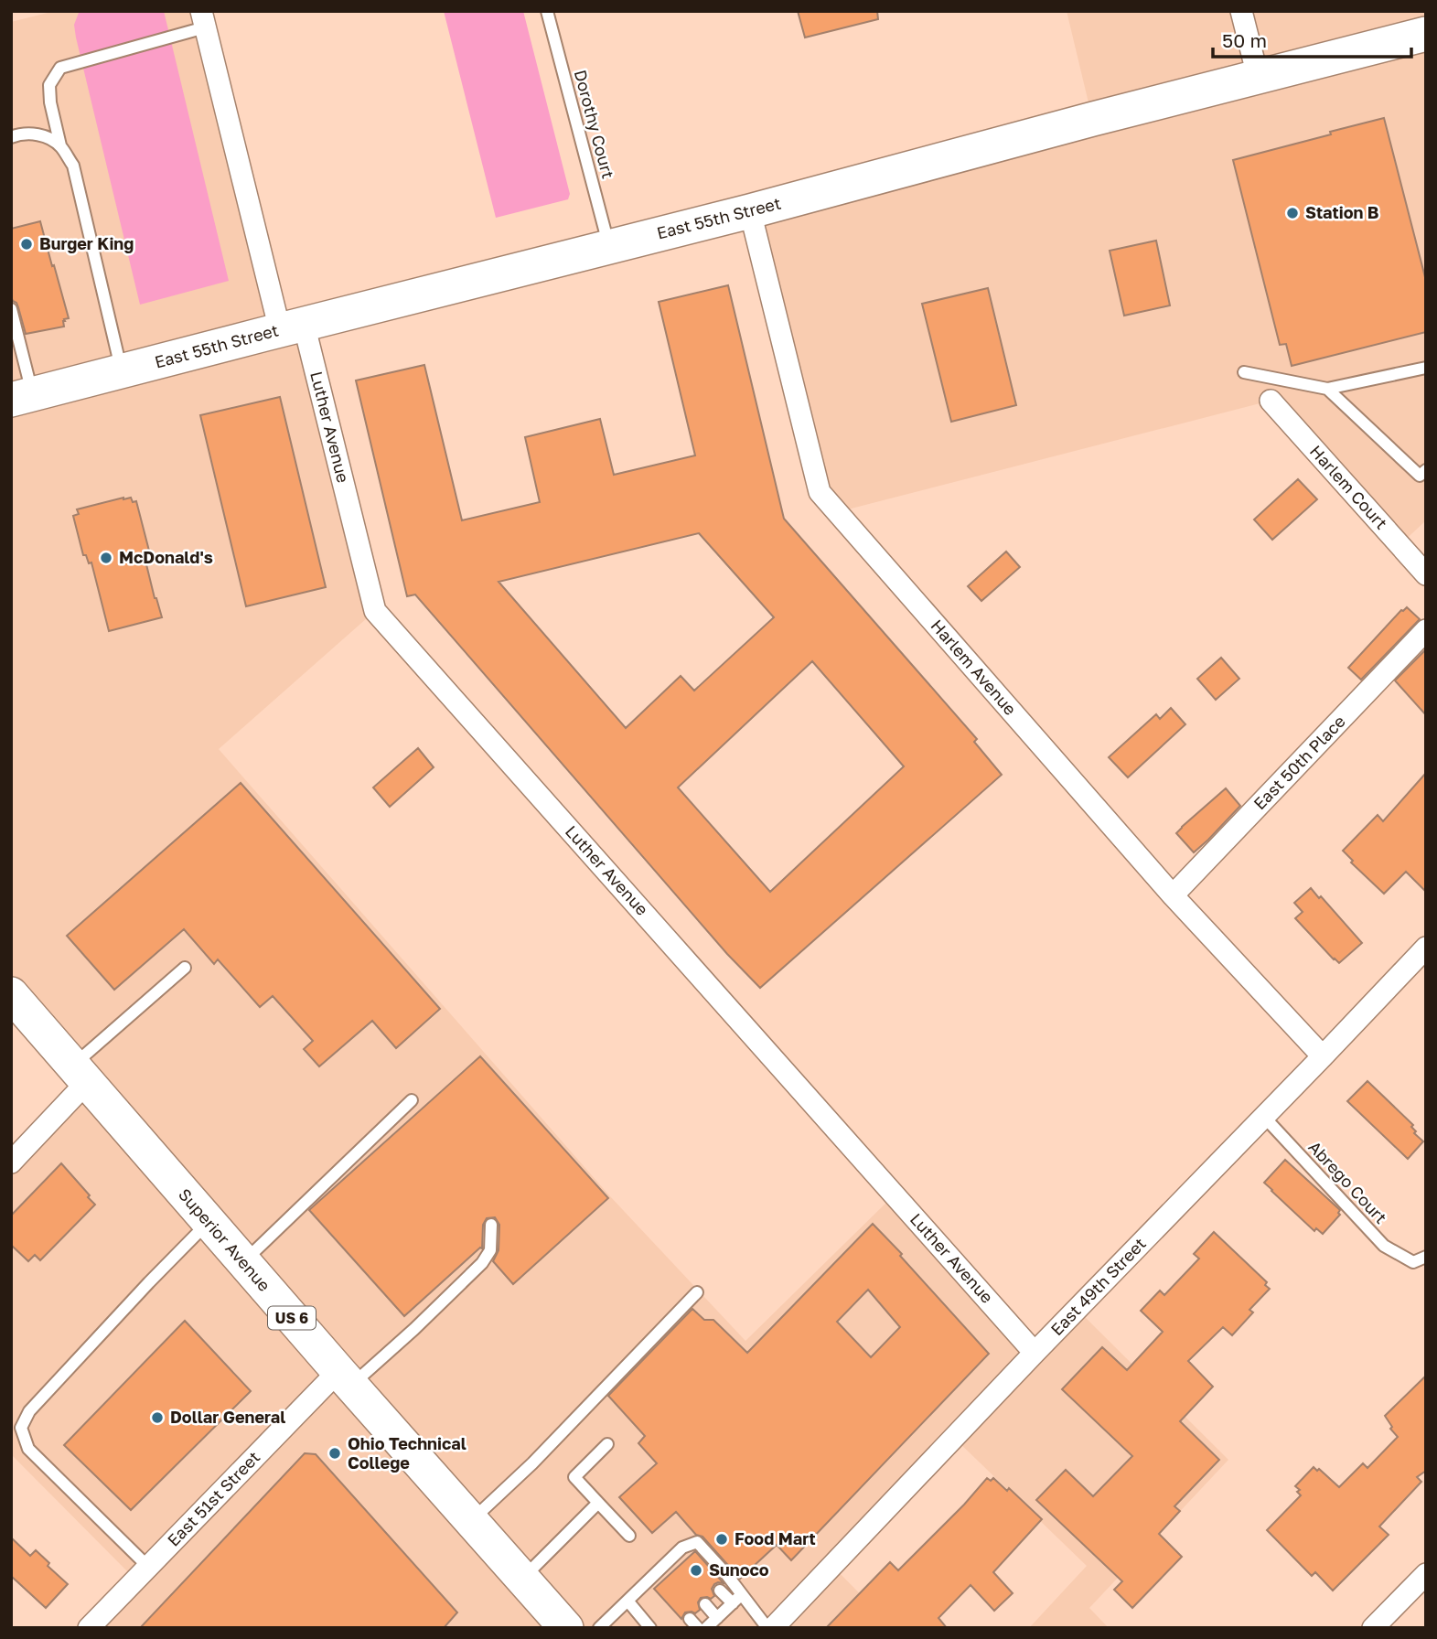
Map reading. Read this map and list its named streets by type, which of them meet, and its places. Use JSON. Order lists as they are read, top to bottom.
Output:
{
  "streets": {
    "main road": ["East 55th Street", "Superior Avenue", "US 6"],
    "street": [
      "Luther Avenue",
      "Harlem Court",
      "Harlem Avenue",
      "East 50th Place",
      "East 49th Street",
      "East 51st Street"
    ],
    "lane": ["Dorothy Court", "Abrego Court"]
  },
  "crossings": [
    ["Dorothy Court", "East 55th Street"],
    ["East 55th Street", "Luther Avenue"],
    ["East 55th Street", "Harlem Avenue"],
    ["Luther Avenue", "East 49th Street"],
    ["Harlem Avenue", "East 50th Place"],
    ["Harlem Avenue", "East 49th Street"],
    ["Abrego Court", "East 49th Street"],
    ["Superior Avenue", "East 51st Street"]
  ],
  "places": [
    "Station B",
    "Burger King",
    "McDonald's",
    "Dollar General",
    "Ohio Technical College",
    "Food Mart",
    "Sunoco"
  ],
  "scale_bar": "50 m"
}
